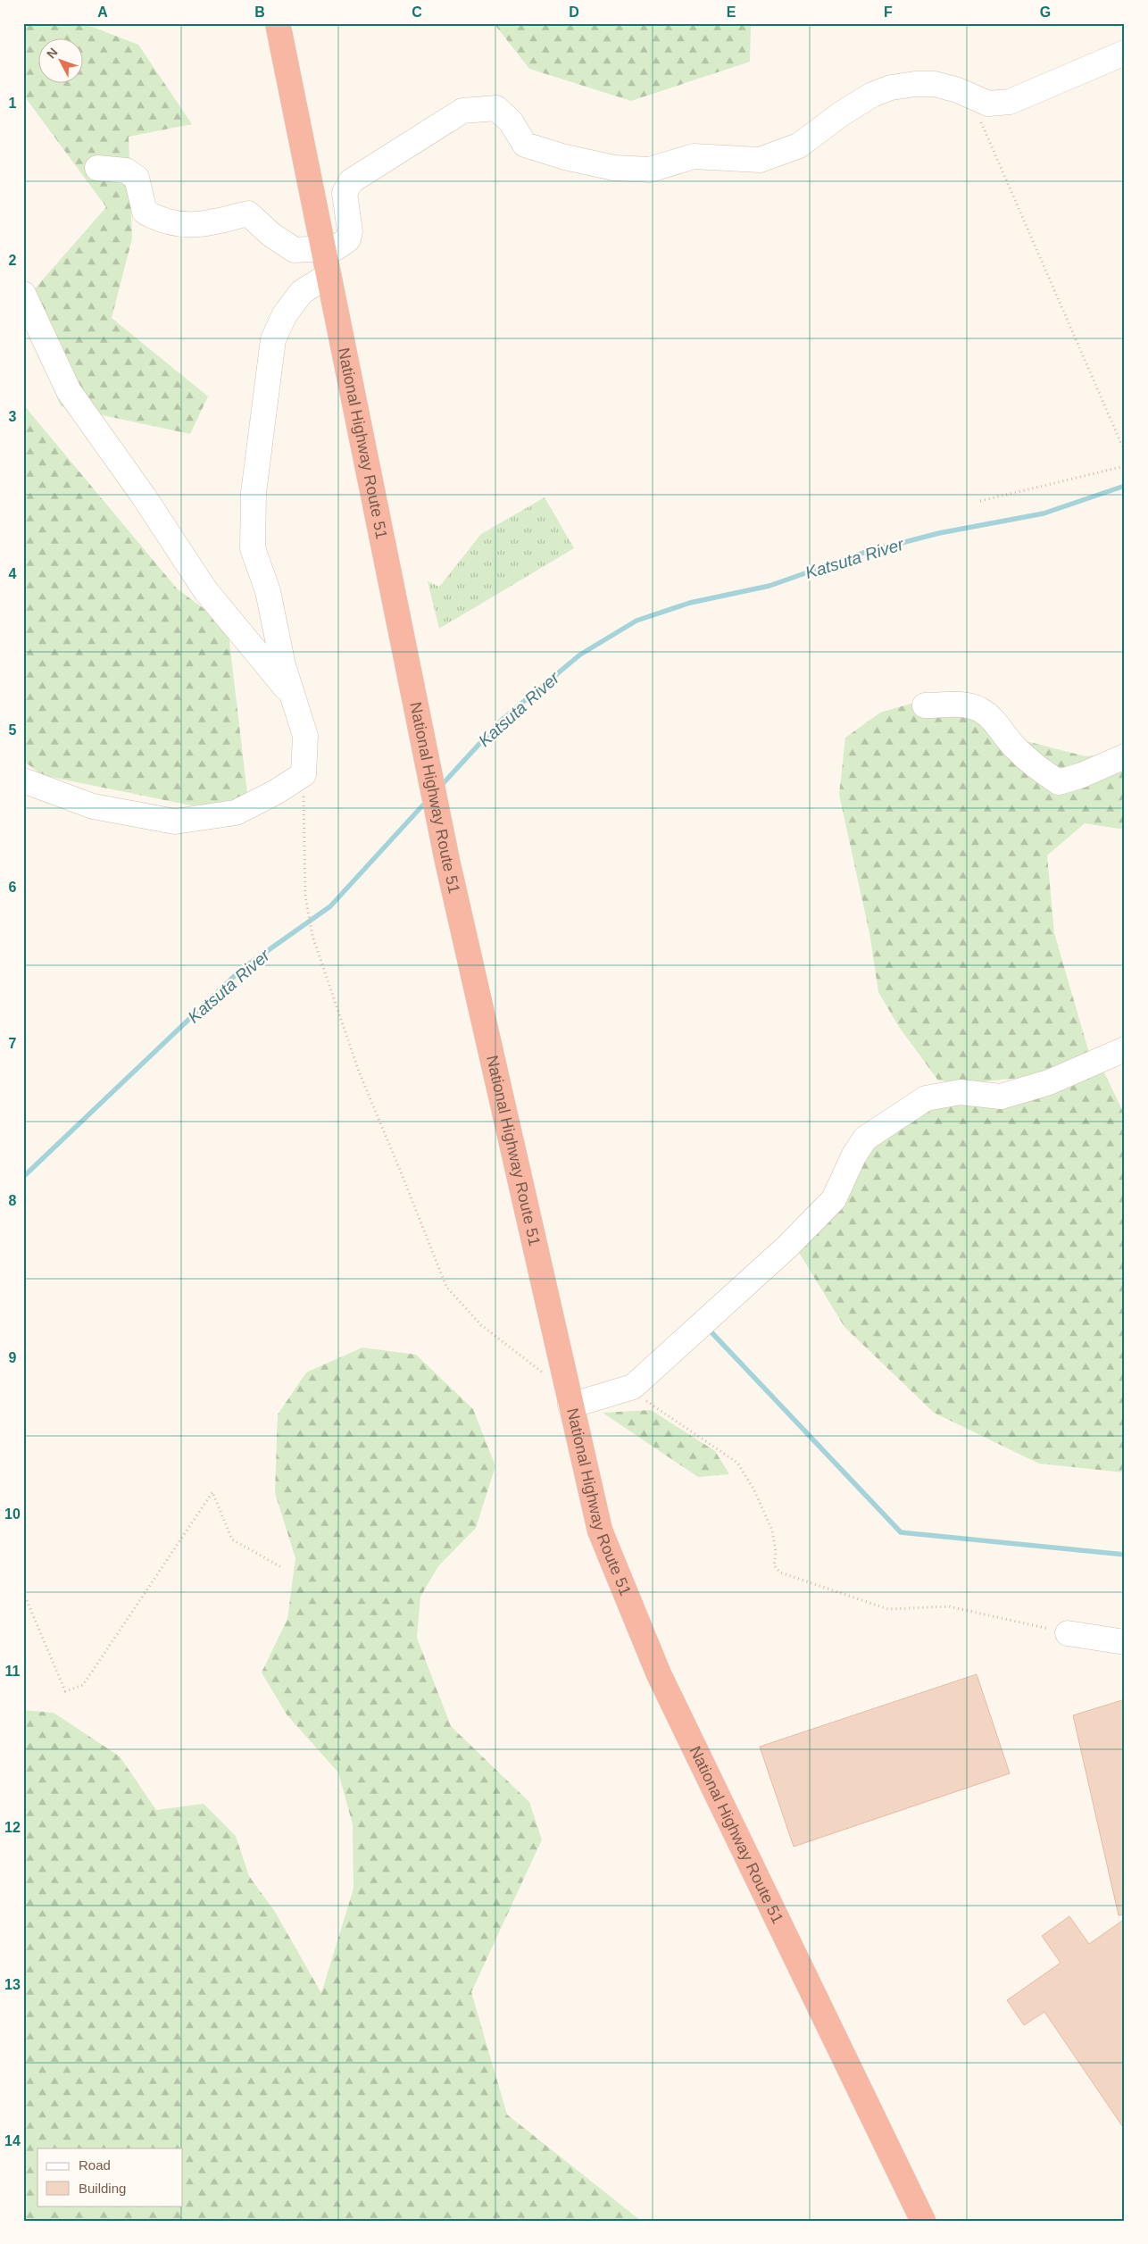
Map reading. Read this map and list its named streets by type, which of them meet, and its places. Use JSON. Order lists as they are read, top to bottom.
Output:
{
  "streets": {
    "highway": ["National Highway Route 51"]
  },
  "water": ["Katsuta River"],
  "legend": ["Road", "Building"],
  "north": "top left",
  "grid": {
    "columns": [
      "A",
      "B",
      "C",
      "D",
      "E",
      "F",
      "G"
    ],
    "rows": [
      "1",
      "2",
      "3",
      "4",
      "5",
      "6",
      "7",
      "8",
      "9",
      "10",
      "11",
      "12",
      "13",
      "14"
    ]
  }
}
